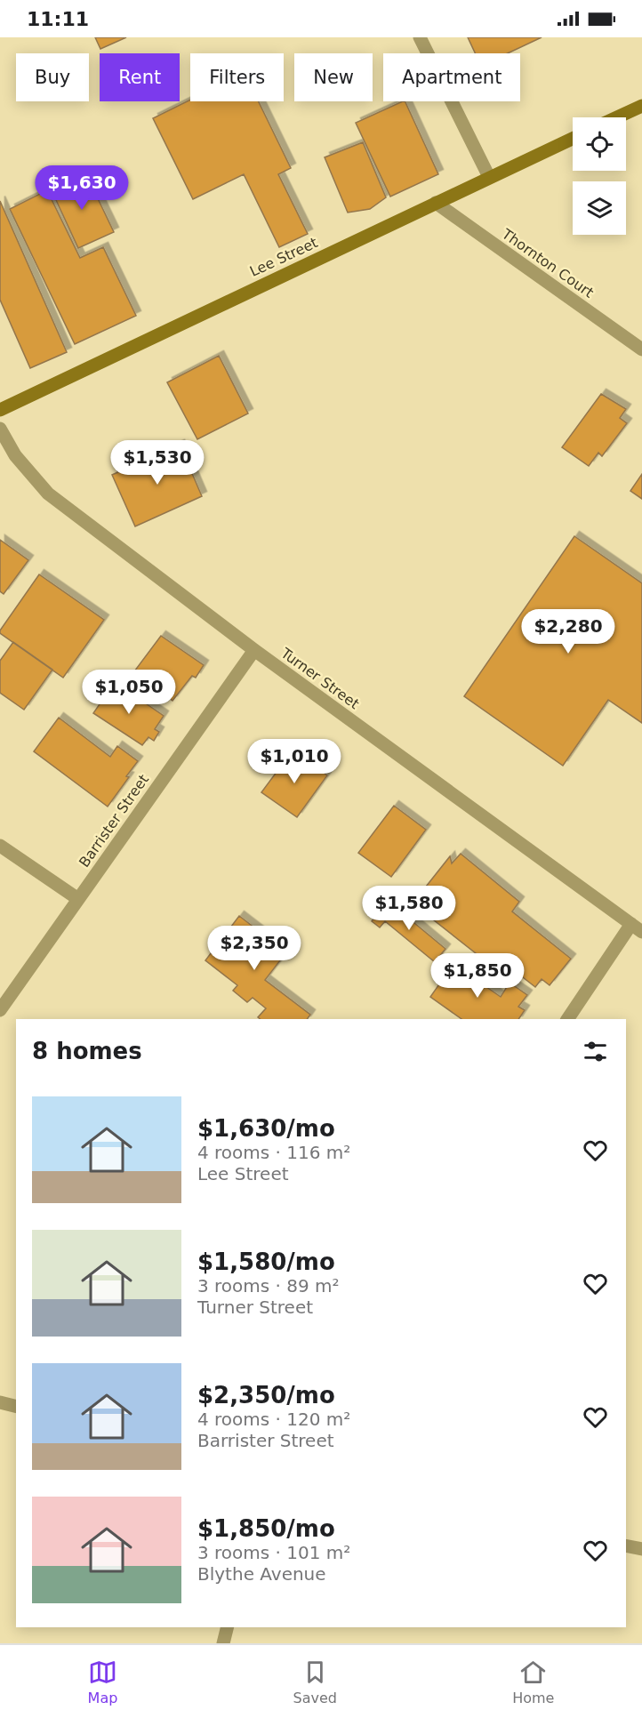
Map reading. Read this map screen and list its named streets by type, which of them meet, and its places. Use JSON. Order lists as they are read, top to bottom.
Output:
{
  "streets": {
    "street": [
      "Lee Street",
      "Thornton Court",
      "Turner Street",
      "Barrister Street"
    ]
  },
  "crossings": [
    ["Lee Street", "Thornton Court"],
    ["Turner Street", "Barrister Street"]
  ],
  "page": {
    "status": "11:11",
    "chip": [
      "Buy",
      "Rent",
      "Filters",
      "New",
      "Apartment"
    ],
    "price": [
      "$1,630",
      "$1,530",
      "$2,280",
      "$1,050",
      "$1,010",
      "$1,580",
      "$2,350",
      "$1,850"
    ],
    "heading": "8 homes",
    "list": [
      {
        "name": "$1,630/mo",
        "note": "4 rooms · 116 m² · Lee Street"
      },
      {
        "name": "$1,580/mo",
        "note": "3 rooms · 89 m² · Turner Street"
      },
      {
        "name": "$2,350/mo",
        "note": "4 rooms · 120 m² · Barrister Street"
      },
      {
        "name": "$1,850/mo",
        "note": "3 rooms · 101 m² · Blythe Avenue"
      }
    ],
    "tabs": ["Map", "Saved", "Home"]
  }
}
